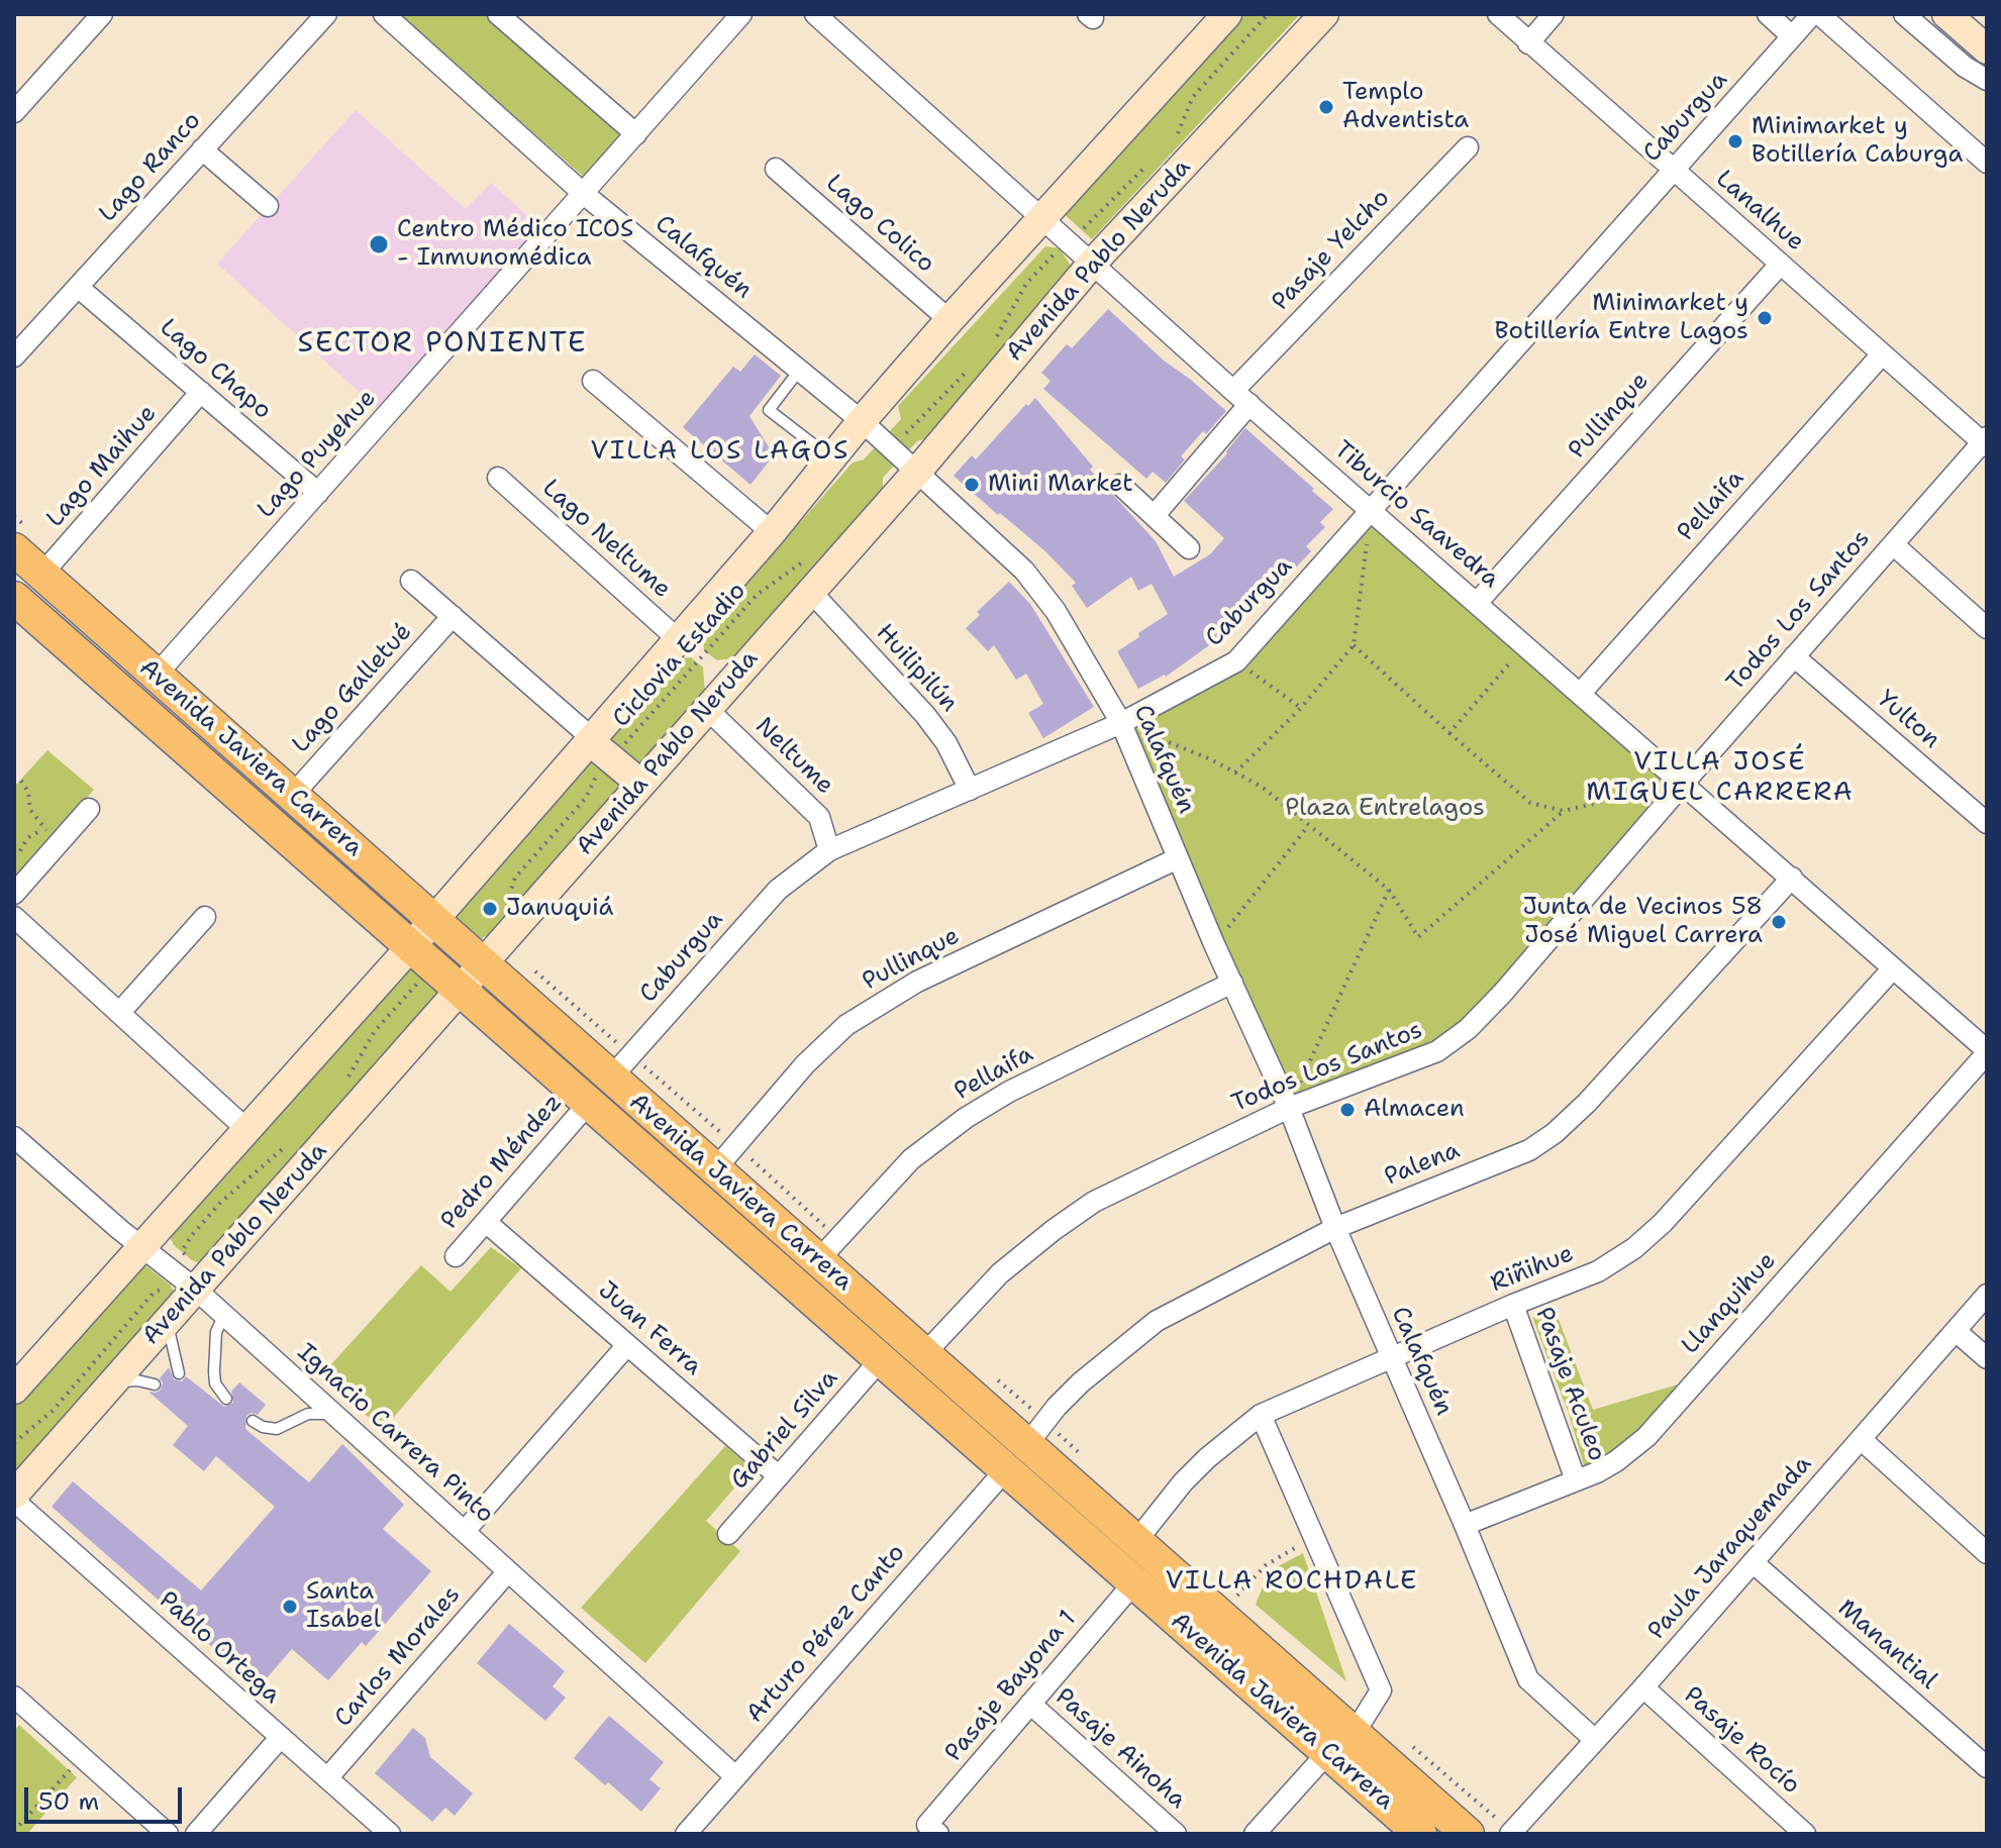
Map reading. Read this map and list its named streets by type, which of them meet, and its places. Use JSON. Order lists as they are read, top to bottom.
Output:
{
  "streets": {
    "main road": ["Avenida Pablo Neruda", "Avenida Javiera Carrera"],
    "street": [
      "Caburgua",
      "Lago Ranco",
      "Lanalhue",
      "Lago Colico",
      "Pasaje Yelcho",
      "Calafquén",
      "Lago Chapo",
      "Pullinque",
      "Lago Puyehue",
      "Lago Maihue",
      "Pellaifa",
      "Tiburcio Saavedra",
      "Lago Neltume",
      "Todos Los Santos",
      "Huilipilún",
      "Lago Galletué",
      "Yulton",
      "Neltume",
      "Pedro Méndez",
      "Palena",
      "Riñihue",
      "Llanquihue",
      "Juan Ferra",
      "Pasaje Aculeo",
      "Gabriel Silva",
      "Ignacio Carrera Pinto",
      "Paula Jaraquemada",
      "Arturo Pérez Canto",
      "Manantial",
      "Pablo Ortega",
      "Carlos Morales",
      "Pasaje Bayona 1",
      "Pasaje Rocío",
      "Pasaje Ainoha"
    ],
    "path": ["Ciclovia Estadio"]
  },
  "crossings": [
    ["Caburgua", "Lanalhue"],
    ["Caburgua", "Calafquén"],
    ["Caburgua", "Tiburcio Saavedra"],
    ["Caburgua", "Huilipilún"],
    ["Caburgua", "Neltume"],
    ["Caburgua", "Avenida Javiera Carrera"],
    ["Lago Ranco", "Lago Chapo"],
    ["Lanalhue", "Pullinque"],
    ["Lanalhue", "Pellaifa"],
    ["Lanalhue", "Todos Los Santos"],
    ["Pasaje Yelcho", "Tiburcio Saavedra"],
    ["Calafquén", "Avenida Pablo Neruda"],
    ["Calafquén", "Pullinque"],
    ["Calafquén", "Lago Puyehue"],
    ["Calafquén", "Pellaifa"],
    ["Calafquén", "Todos Los Santos"],
    ["Calafquén", "Palena"],
    ["Calafquén", "Riñihue"],
    ["Calafquén", "Llanquihue"],
    ["Calafquén", "Paula Jaraquemada"],
    ["Avenida Pablo Neruda", "Tiburcio Saavedra"],
    ["Avenida Pablo Neruda", "Huilipilún"],
    ["Avenida Pablo Neruda", "Neltume"],
    ["Avenida Pablo Neruda", "Avenida Javiera Carrera"],
    ["Avenida Pablo Neruda", "Ignacio Carrera Pinto"],
    ["Avenida Pablo Neruda", "Pablo Ortega"],
    ["Lago Chapo", "Lago Puyehue"],
    ["Lago Chapo", "Lago Maihue"],
    ["Pullinque", "Tiburcio Saavedra"],
    ["Pullinque", "Avenida Javiera Carrera"],
    ["Lago Puyehue", "Avenida Javiera Carrera"],
    ["Lago Maihue", "Avenida Javiera Carrera"],
    ["Pellaifa", "Tiburcio Saavedra"],
    ["Pellaifa", "Avenida Javiera Carrera"],
    ["Tiburcio Saavedra", "Todos Los Santos"],
    ["Tiburcio Saavedra", "Palena"],
    ["Tiburcio Saavedra", "Riñihue"],
    ["Tiburcio Saavedra", "Llanquihue"],
    ["Todos Los Santos", "Yulton"],
    ["Todos Los Santos", "Avenida Javiera Carrera"],
    ["Lago Galletué", "Avenida Javiera Carrera"],
    ["Avenida Javiera Carrera", "Pedro Méndez"],
    ["Avenida Javiera Carrera", "Palena"],
    ["Avenida Javiera Carrera", "Riñihue"],
    ["Avenida Javiera Carrera", "Gabriel Silva"],
    ["Avenida Javiera Carrera", "Arturo Pérez Canto"],
    ["Avenida Javiera Carrera", "Pasaje Bayona 1"],
    ["Pedro Méndez", "Juan Ferra"],
    ["Riñihue", "Pasaje Aculeo"],
    ["Llanquihue", "Pasaje Aculeo"],
    ["Juan Ferra", "Gabriel Silva"],
    ["Ignacio Carrera Pinto", "Arturo Pérez Canto"],
    ["Ignacio Carrera Pinto", "Carlos Morales"],
    ["Paula Jaraquemada", "Manantial"],
    ["Paula Jaraquemada", "Pasaje Rocío"],
    ["Pablo Ortega", "Carlos Morales"],
    ["Pasaje Bayona 1", "Pasaje Ainoha"]
  ],
  "districts": [
    "SECTOR PONIENTE",
    "VILLA LOS LAGOS",
    "VILLA JOSÉ MIGUEL CARRERA",
    "VILLA ROCHDALE"
  ],
  "parks": ["Plaza Entrelagos"],
  "places": [
    "Templo Adventista",
    "Minimarket y Botillería Caburga",
    "Centro Médico ICOS - Inmunomédica",
    "Minimarket y Botillería Entre Lagos",
    "Mini Market",
    "Januquiá",
    "Junta de Vecinos 58 José Miguel Carrera",
    "Almacen",
    "Santa Isabel"
  ],
  "scale_bar": "50 m"
}
